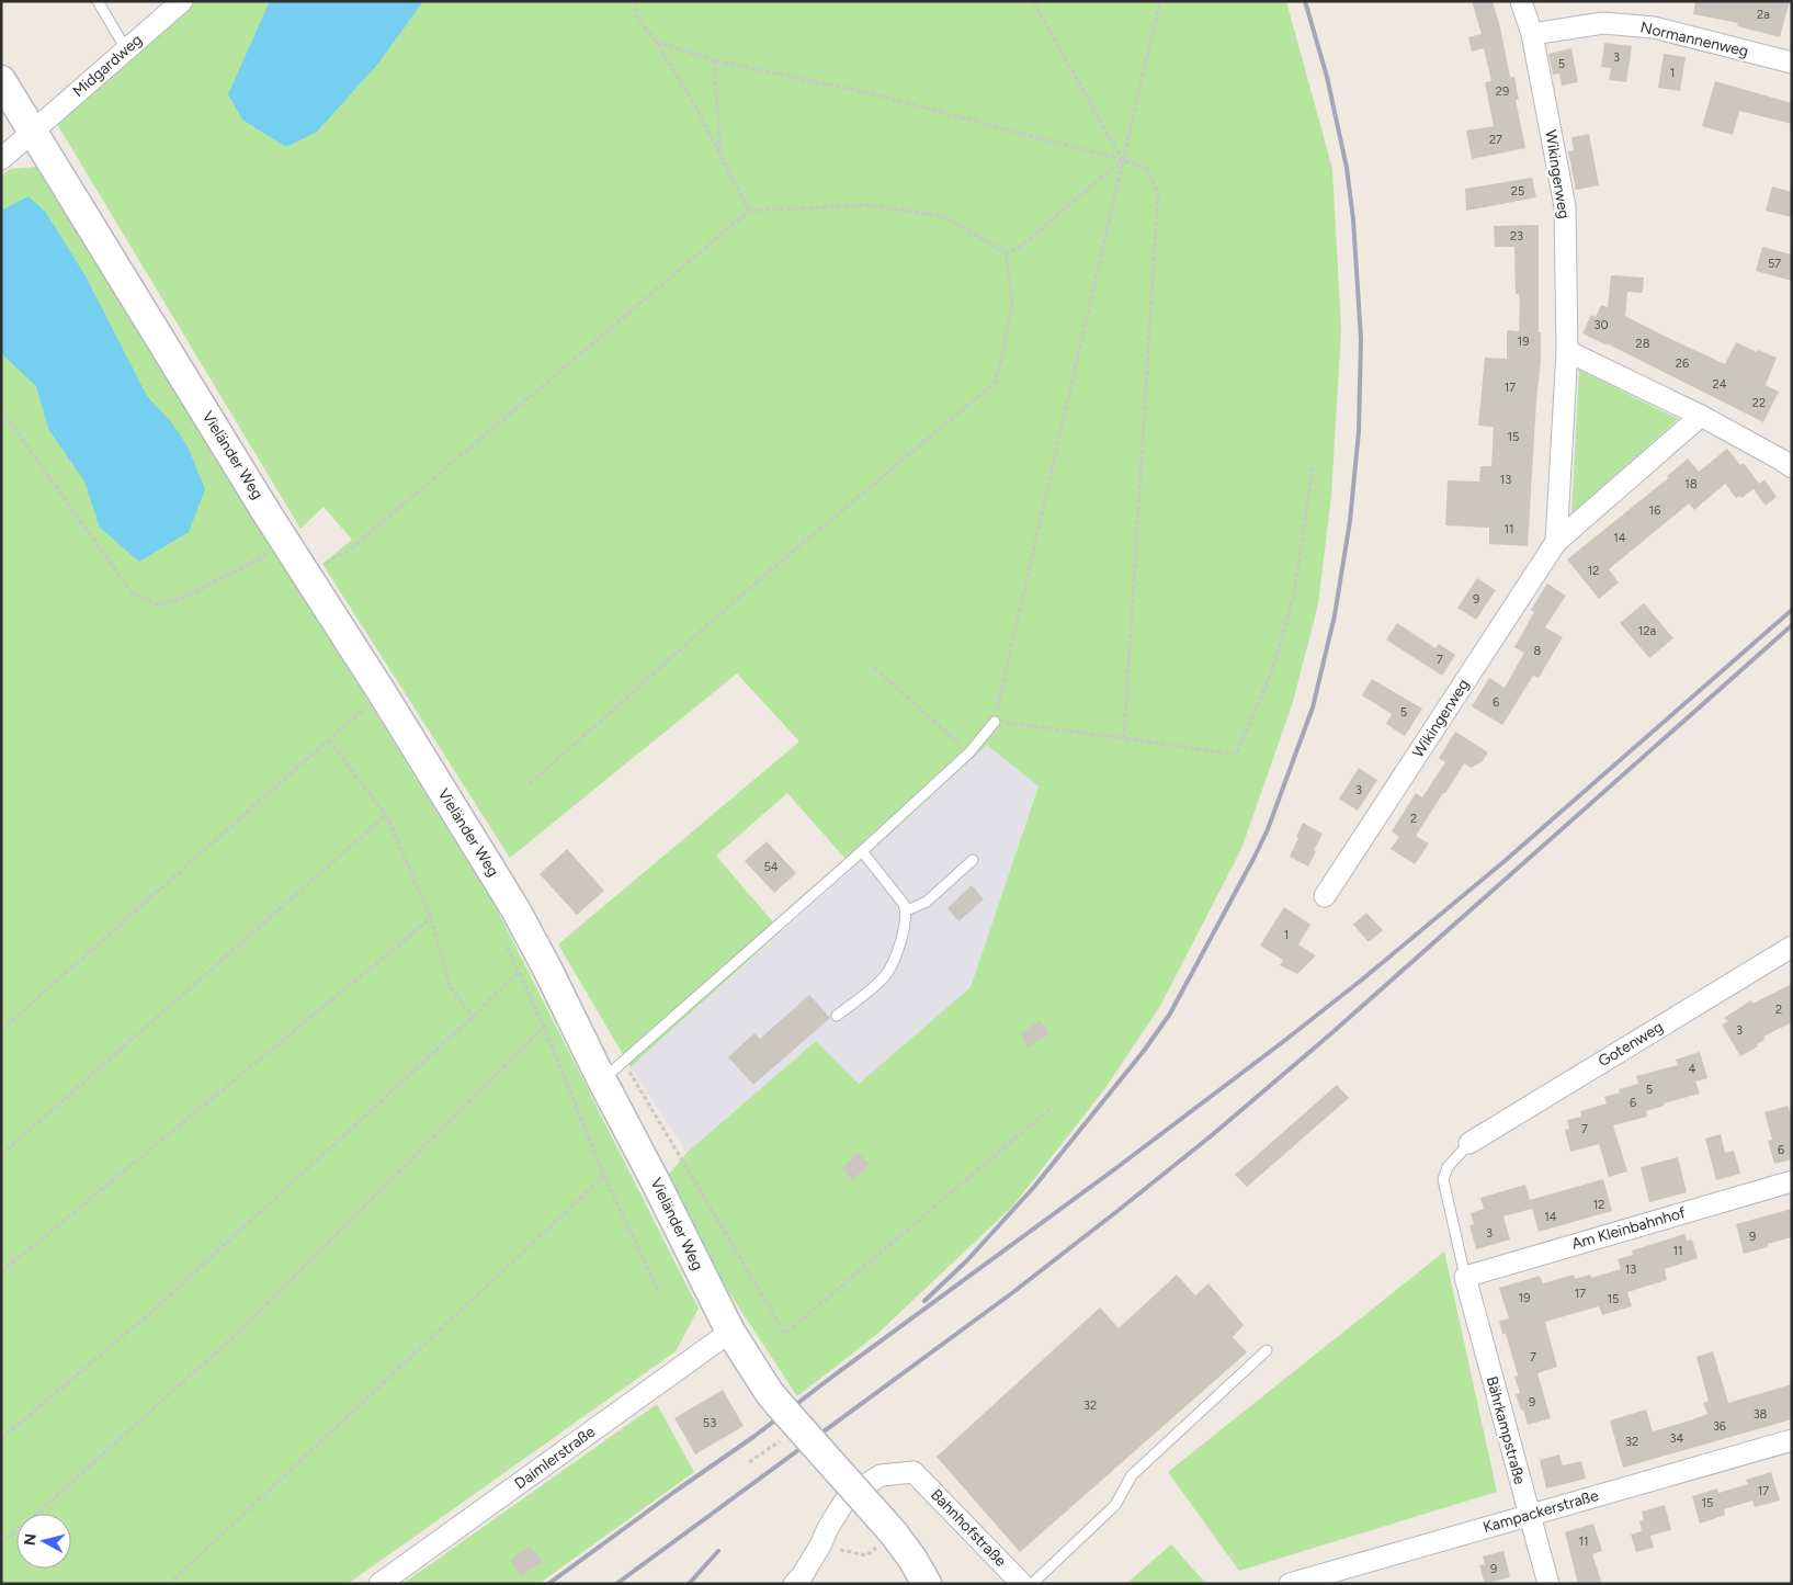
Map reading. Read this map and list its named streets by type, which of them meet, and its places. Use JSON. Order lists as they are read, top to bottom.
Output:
{
  "streets": {
    "street": [
      "Normannenweg",
      "Midgardweg",
      "Wikingerweg",
      "Vieländer Weg",
      "Gotenweg",
      "Am Kleinbahnhof",
      "Bährkampstraße",
      "Daimlerstraße",
      "Kampackerstraße",
      "Bahnhofstraße"
    ]
  },
  "crossings": [
    ["Normannenweg", "Wikingerweg"],
    ["Midgardweg", "Vieländer Weg"],
    ["Vieländer Weg", "Daimlerstraße"],
    ["Am Kleinbahnhof", "Bährkampstraße"],
    ["Bährkampstraße", "Kampackerstraße"]
  ],
  "house_numbers": [
    "2a",
    "3",
    "5",
    "1",
    "29",
    "27",
    "25",
    "23",
    "57",
    "30",
    "19",
    "28",
    "26",
    "24",
    "17",
    "22",
    "15",
    "13",
    "18",
    "16",
    "11",
    "14",
    "12",
    "9",
    "12a",
    "8",
    "7",
    "6",
    "5",
    "3",
    "2",
    "54",
    "1",
    "2",
    "3",
    "4",
    "5",
    "6",
    "7",
    "6",
    "12",
    "14",
    "3",
    "9",
    "11",
    "13",
    "17",
    "19",
    "15",
    "7",
    "9",
    "32",
    "38",
    "53",
    "36",
    "34",
    "32",
    "17",
    "15",
    "11",
    "9"
  ],
  "north": "left"
}
